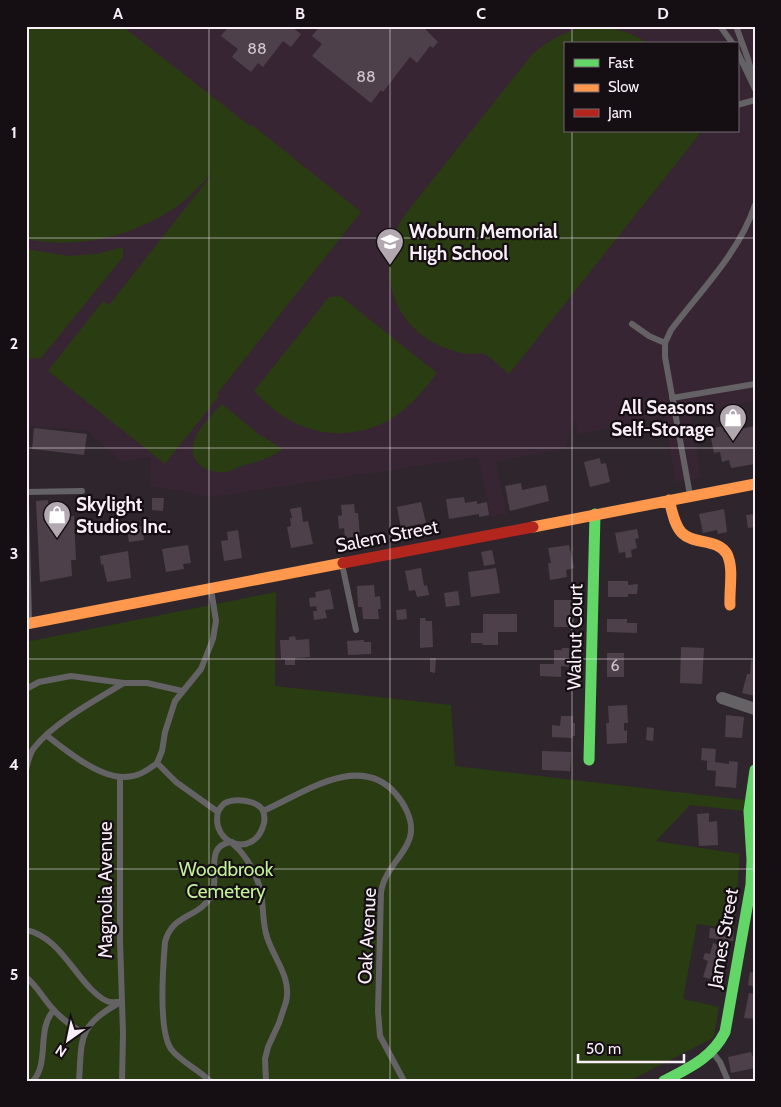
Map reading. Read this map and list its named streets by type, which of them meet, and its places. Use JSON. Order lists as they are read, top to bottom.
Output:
{
  "streets": {
    "street": ["Salem Street", "Walnut Court", "James Street"],
    "lane": ["Magnolia Avenue", "Oak Avenue"]
  },
  "crossings": [
    ["Salem Street", "Walnut Court"]
  ],
  "parks": ["Woodbrook Cemetery"],
  "places": {
    "school or university": ["Woburn Memorial High School"],
    "shop": ["All Seasons Self-Storage", "Skylight Studios Inc."]
  },
  "house_numbers": ["88", "88", "6"],
  "legend": ["Fast", "Slow", "Jam"],
  "scale_bar": "50 m",
  "north": "bottom left",
  "grid": {
    "columns": [
      "A",
      "B",
      "C",
      "D"
    ],
    "rows": [
      "1",
      "2",
      "3",
      "4",
      "5"
    ]
  }
}
